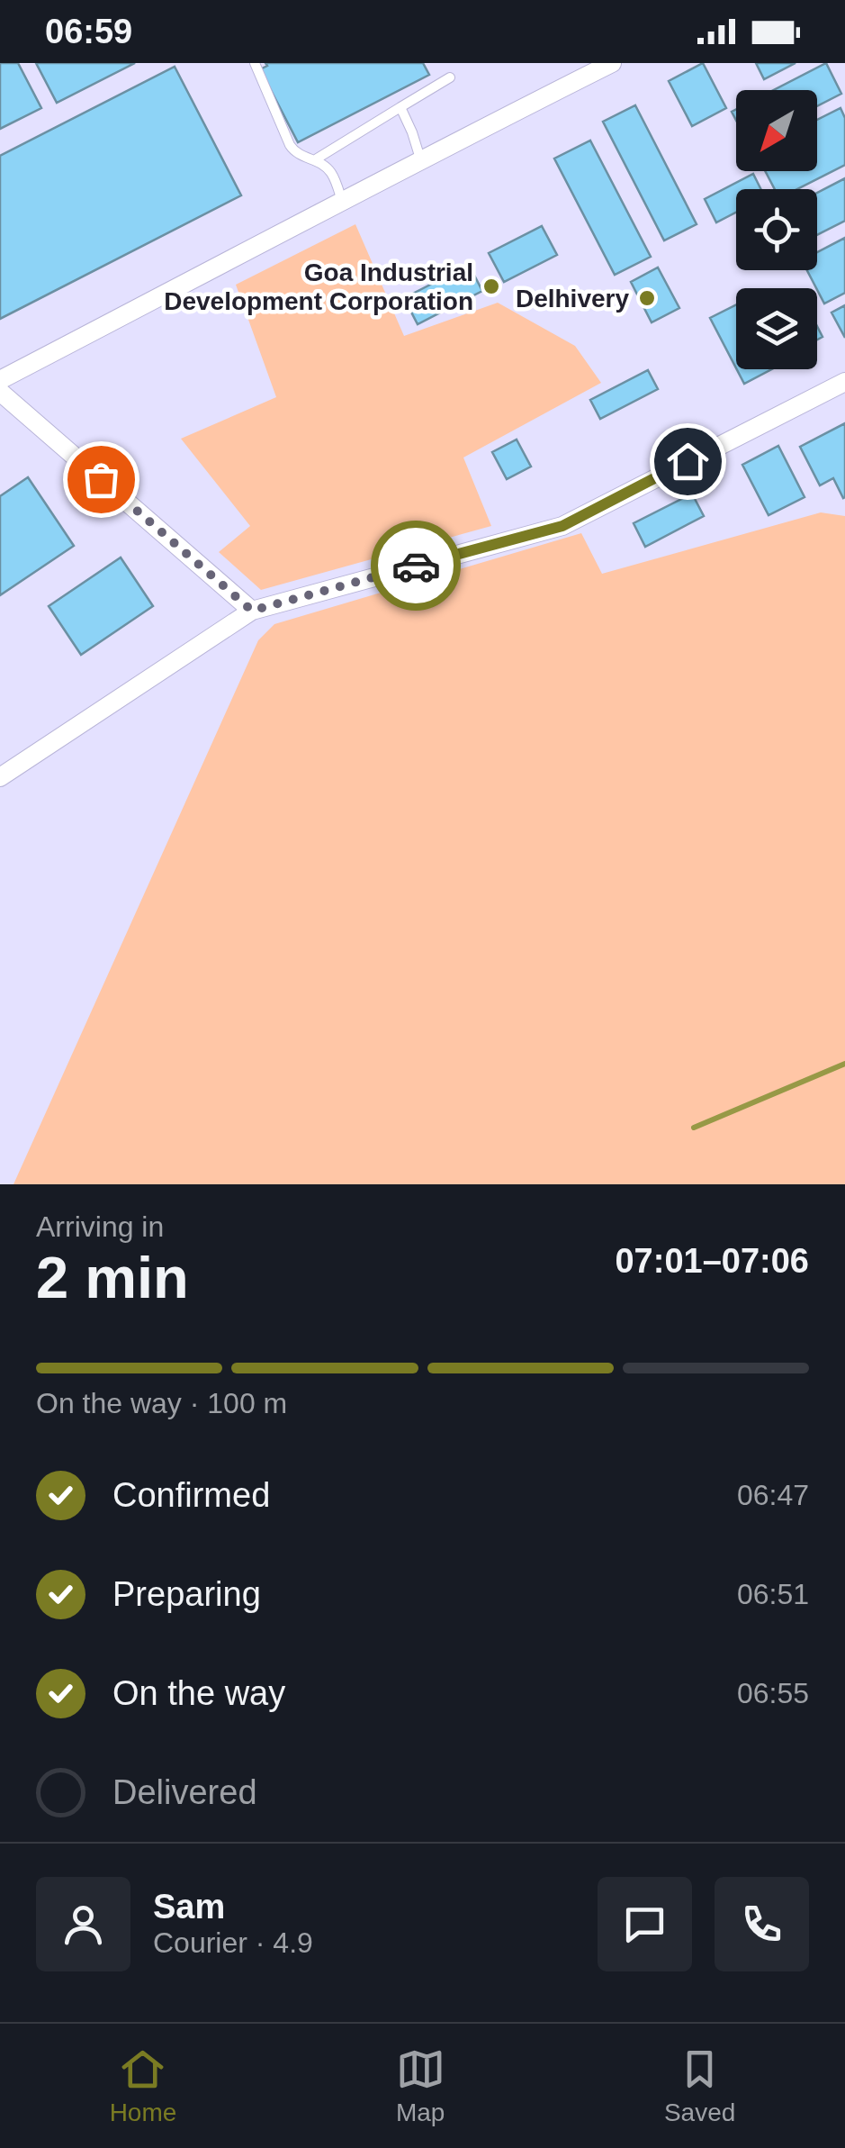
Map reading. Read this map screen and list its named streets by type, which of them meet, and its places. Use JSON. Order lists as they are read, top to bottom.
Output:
{
  "places": ["Goa Industrial Development Corporation", "Delhivery"],
  "north": "bottom left",
  "page": {
    "status": "06:59",
    "heading": ["2 min", "Arriving in", "07:01–07:06"],
    "panel": ["Sam", "Courier · 4.9"],
    "bar": "On the way · 100 m",
    "list": [
      ["Confirmed", "06:47"],
      ["Preparing", "06:51"],
      ["On the way", "06:55"],
      "Delivered"
    ],
    "tabs": ["Home", "Map", "Saved"]
  }
}
